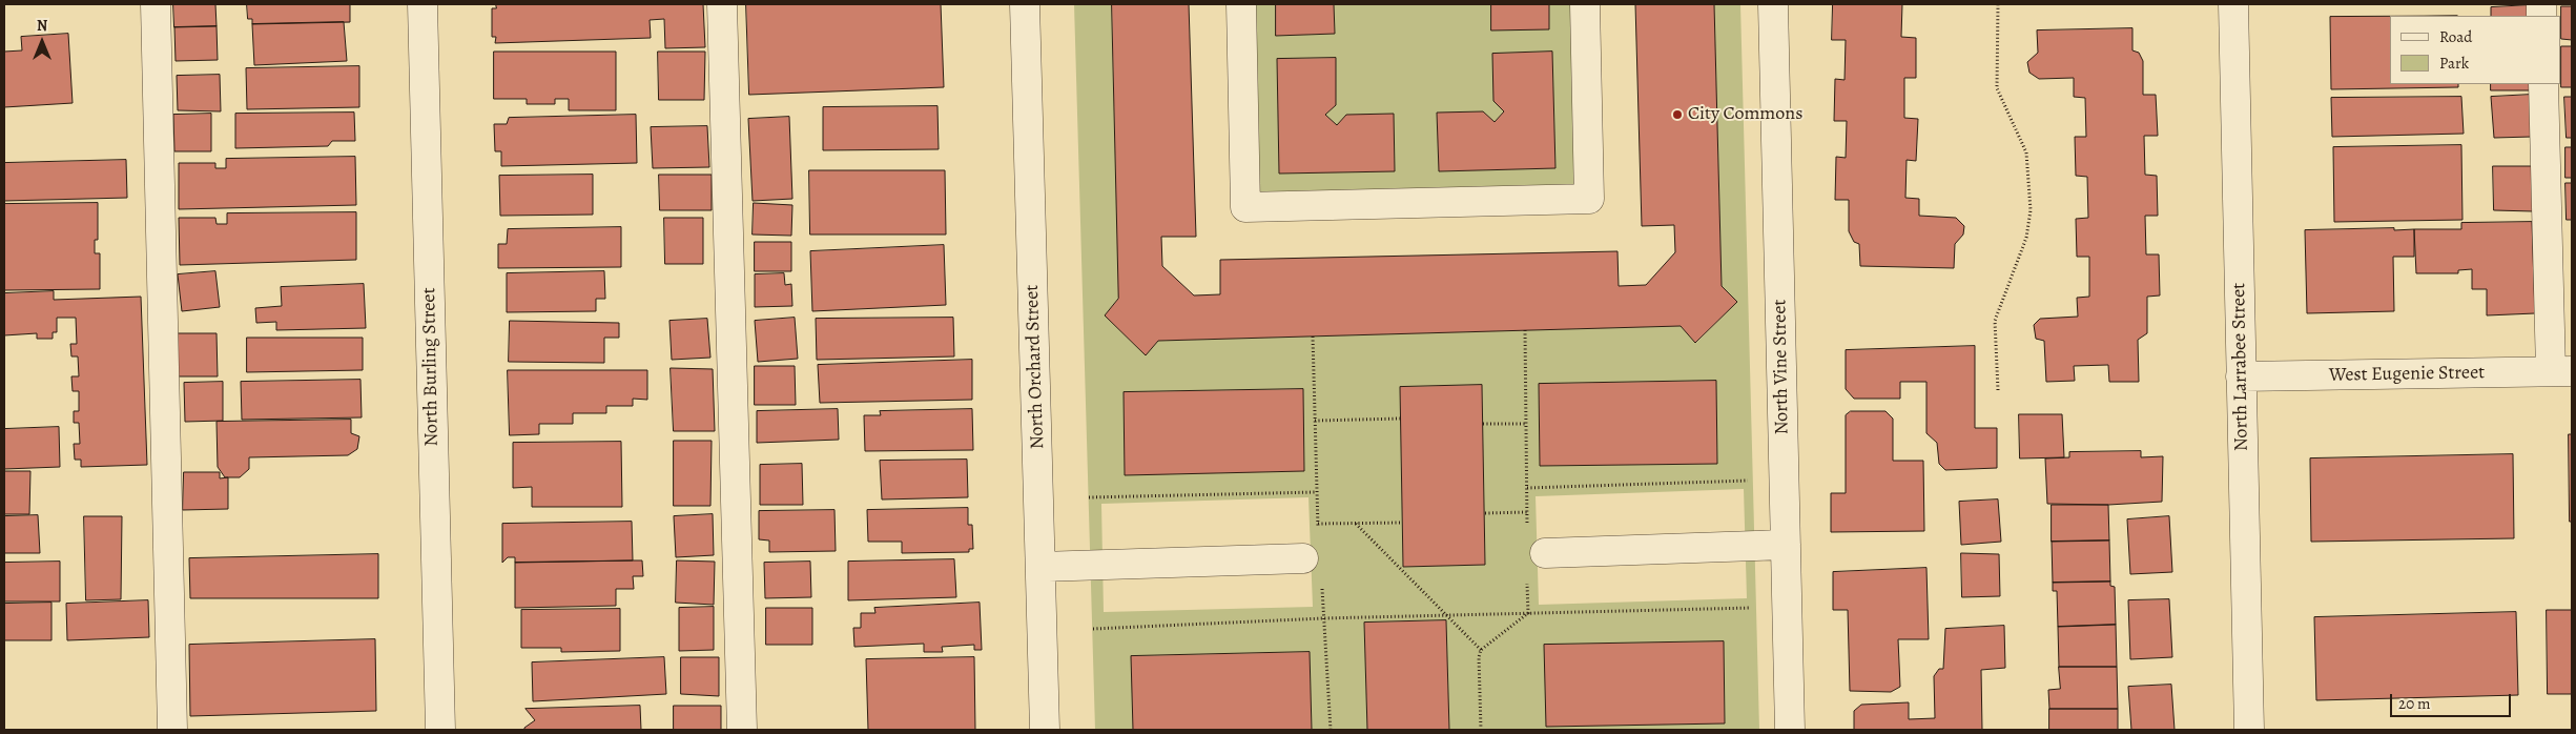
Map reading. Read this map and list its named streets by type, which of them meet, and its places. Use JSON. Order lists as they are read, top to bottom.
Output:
{
  "streets": {
    "street": [
      "North Burling Street",
      "North Orchard Street",
      "North Vine Street",
      "North Larrabee Street",
      "West Eugenie Street"
    ]
  },
  "crossings": [
    ["North Larrabee Street", "West Eugenie Street"]
  ],
  "places": ["City Commons"],
  "legend": ["Road", "Park"],
  "scale_bar": "20 m",
  "north": "top"
}
